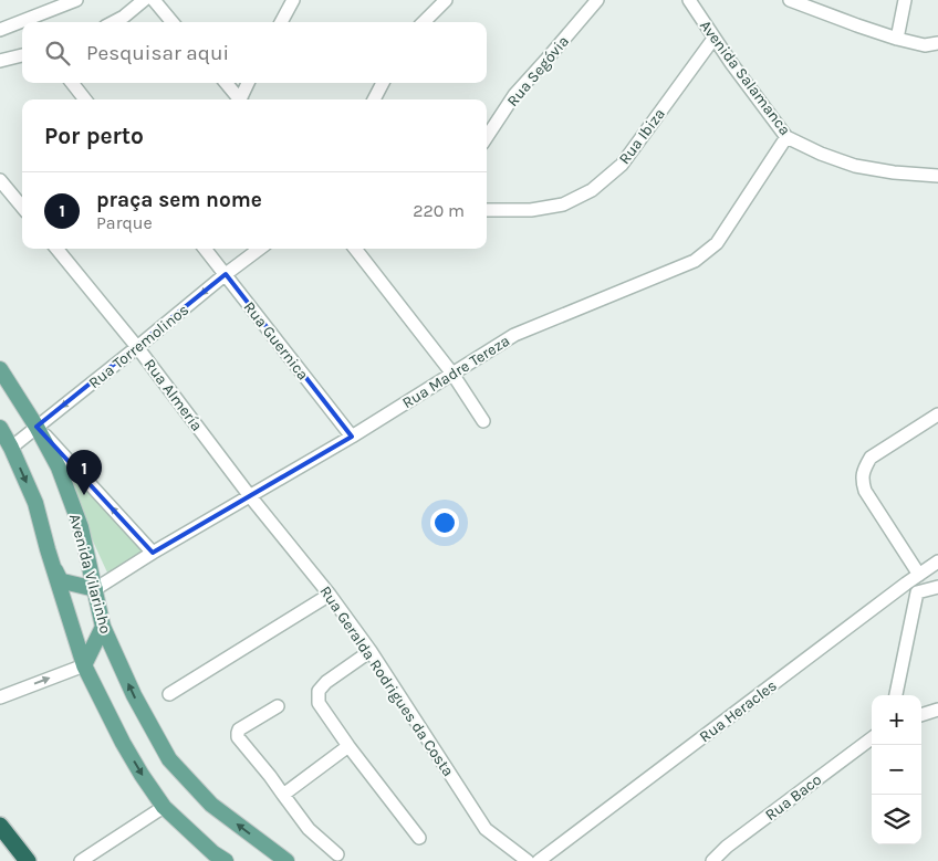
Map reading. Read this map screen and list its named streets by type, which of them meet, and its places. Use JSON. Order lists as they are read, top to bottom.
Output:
{
  "streets": {
    "main road": ["Avenida Vilarinho"],
    "street": [
      "Rua Segóvia",
      "Avenida Salamanca",
      "Rua Ibiza",
      "Rua Guernica",
      "Rua Torremolinos",
      "Rua Madre Tereza",
      "Rua Almería",
      "Rua Geralda Rodrigues da Costa",
      "Rua Heracles",
      "Rua Baco"
    ]
  },
  "crossings": [
    ["Avenida Salamanca", "Rua Ibiza"],
    ["Avenida Salamanca", "Rua Madre Tereza"],
    ["Rua Guernica", "Rua Torremolinos"],
    ["Rua Guernica", "Rua Madre Tereza"],
    ["Rua Torremolinos", "Rua Almería"],
    ["Rua Torremolinos", "Avenida Vilarinho"],
    ["Rua Madre Tereza", "Rua Almería"],
    ["Rua Madre Tereza", "Avenida Vilarinho"],
    ["Rua Madre Tereza", "Rua Geralda Rodrigues da Costa"],
    ["Rua Almería", "Rua Geralda Rodrigues da Costa"]
  ],
  "one_way": ["Rua Torremolinos"],
  "page": {
    "search": "Pesquisar aqui",
    "heading": "Por perto",
    "list": [
      {
        "mark": "1",
        "name": "praça sem nome",
        "note": "Parque",
        "value": "220 m"
      }
    ],
    "pins": "1",
    "map_buttons": ["+", "−"]
  }
}
